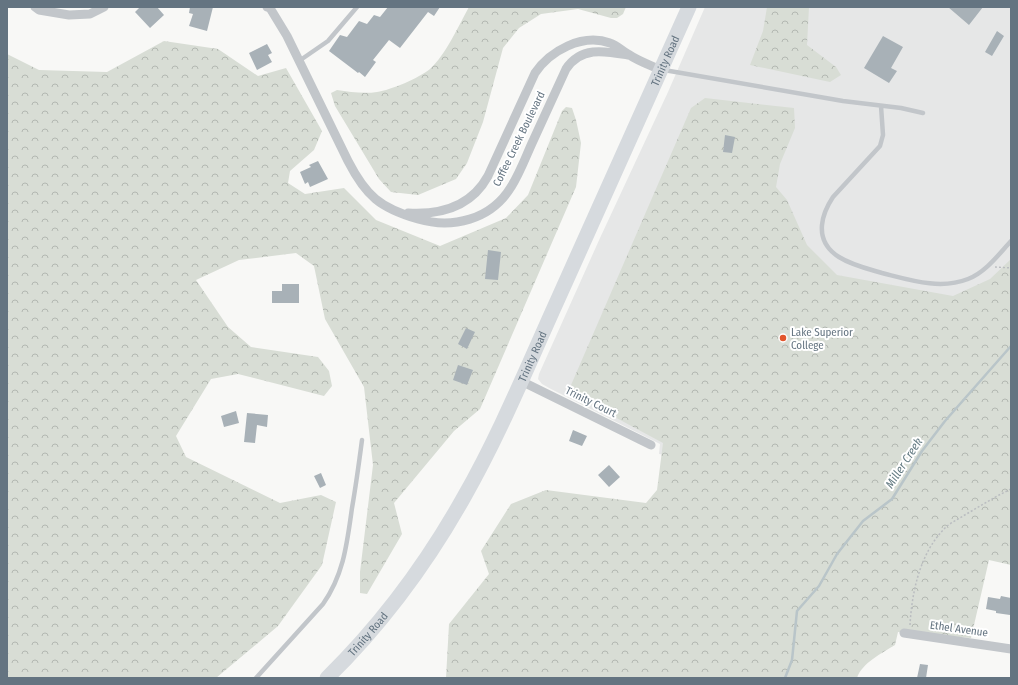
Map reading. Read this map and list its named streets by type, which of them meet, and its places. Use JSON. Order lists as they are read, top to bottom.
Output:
{
  "streets": {
    "highway": ["Trinity Road"],
    "street": ["Coffee Creek Boulevard", "Trinity Court", "Ethel Avenue"]
  },
  "crossings": [
    ["Trinity Road", "Coffee Creek Boulevard"],
    ["Trinity Road", "Trinity Court"]
  ],
  "water": ["Miller Creek"],
  "places": ["Lake Superior College"]
}
